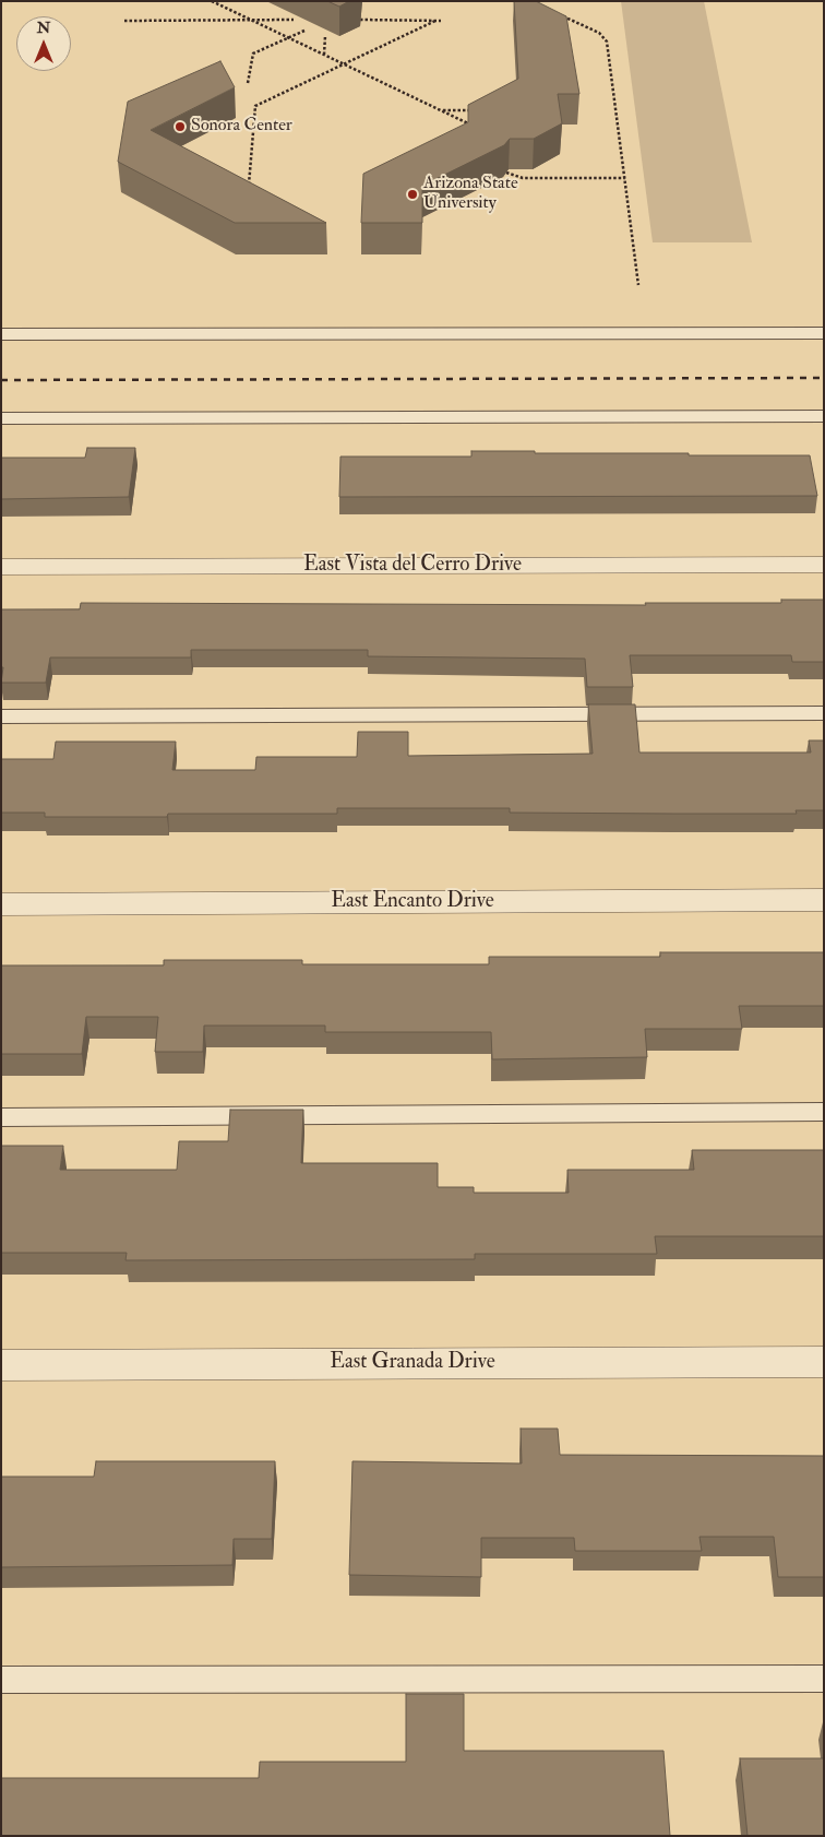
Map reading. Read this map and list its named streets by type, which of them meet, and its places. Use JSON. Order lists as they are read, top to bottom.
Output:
{
  "streets": {
    "street": ["East Vista del Cerro Drive", "East Encanto Drive", "East Granada Drive"]
  },
  "places": ["Sonora Center", "Arizona State University"],
  "north": "top"
}
